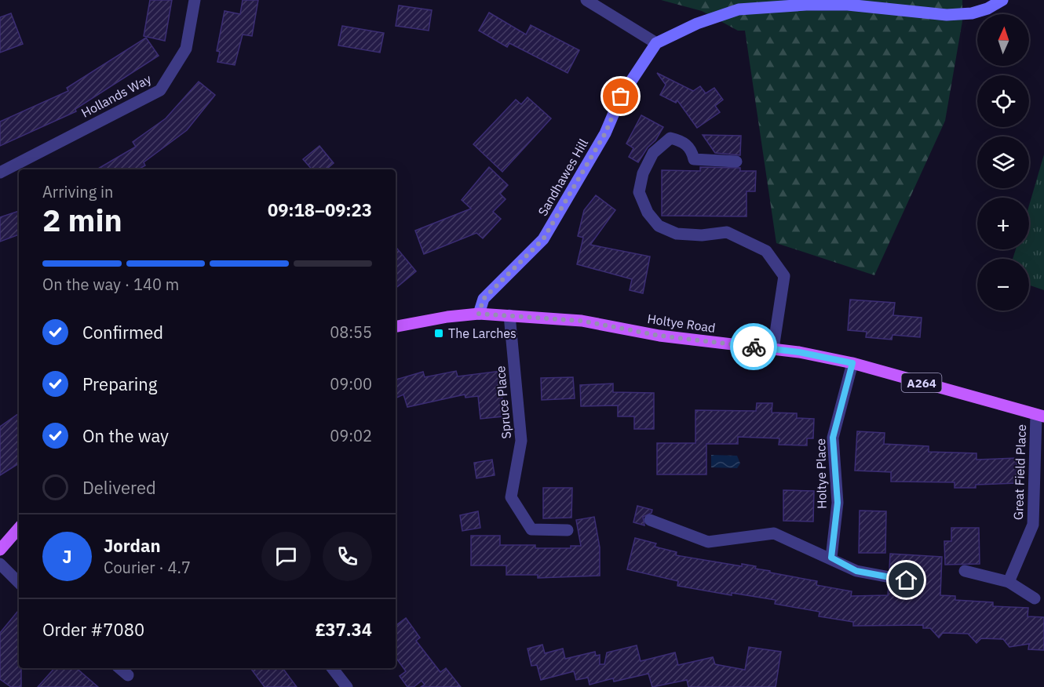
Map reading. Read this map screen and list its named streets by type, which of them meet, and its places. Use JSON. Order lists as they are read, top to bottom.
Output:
{
  "streets": {
    "main road": ["Holtye Road", "A264"],
    "street": [
      "Hollands Way",
      "Sandhawes Hill",
      "Spruce Place",
      "Great Field Place",
      "Holtye Place"
    ]
  },
  "crossings": [
    ["Sandhawes Hill", "Holtye Road"],
    ["Holtye Road", "Spruce Place"],
    ["Holtye Road", "Great Field Place"],
    ["Holtye Road", "Holtye Place"]
  ],
  "places": {
    "transit": ["The Larches"]
  },
  "north": "top",
  "page": {
    "map_buttons": ["+", "−"],
    "heading": ["2 min", "Arriving in", "09:18–09:23"],
    "panel": [
      "Jordan",
      "Courier · 4.7",
      "Order #7080",
      "£37.34"
    ],
    "bar": "On the way · 140 m",
    "list": [
      ["Confirmed", "08:55"],
      ["Preparing", "09:00"],
      ["On the way", "09:02"],
      "Delivered"
    ],
    "round": "J"
  }
}
